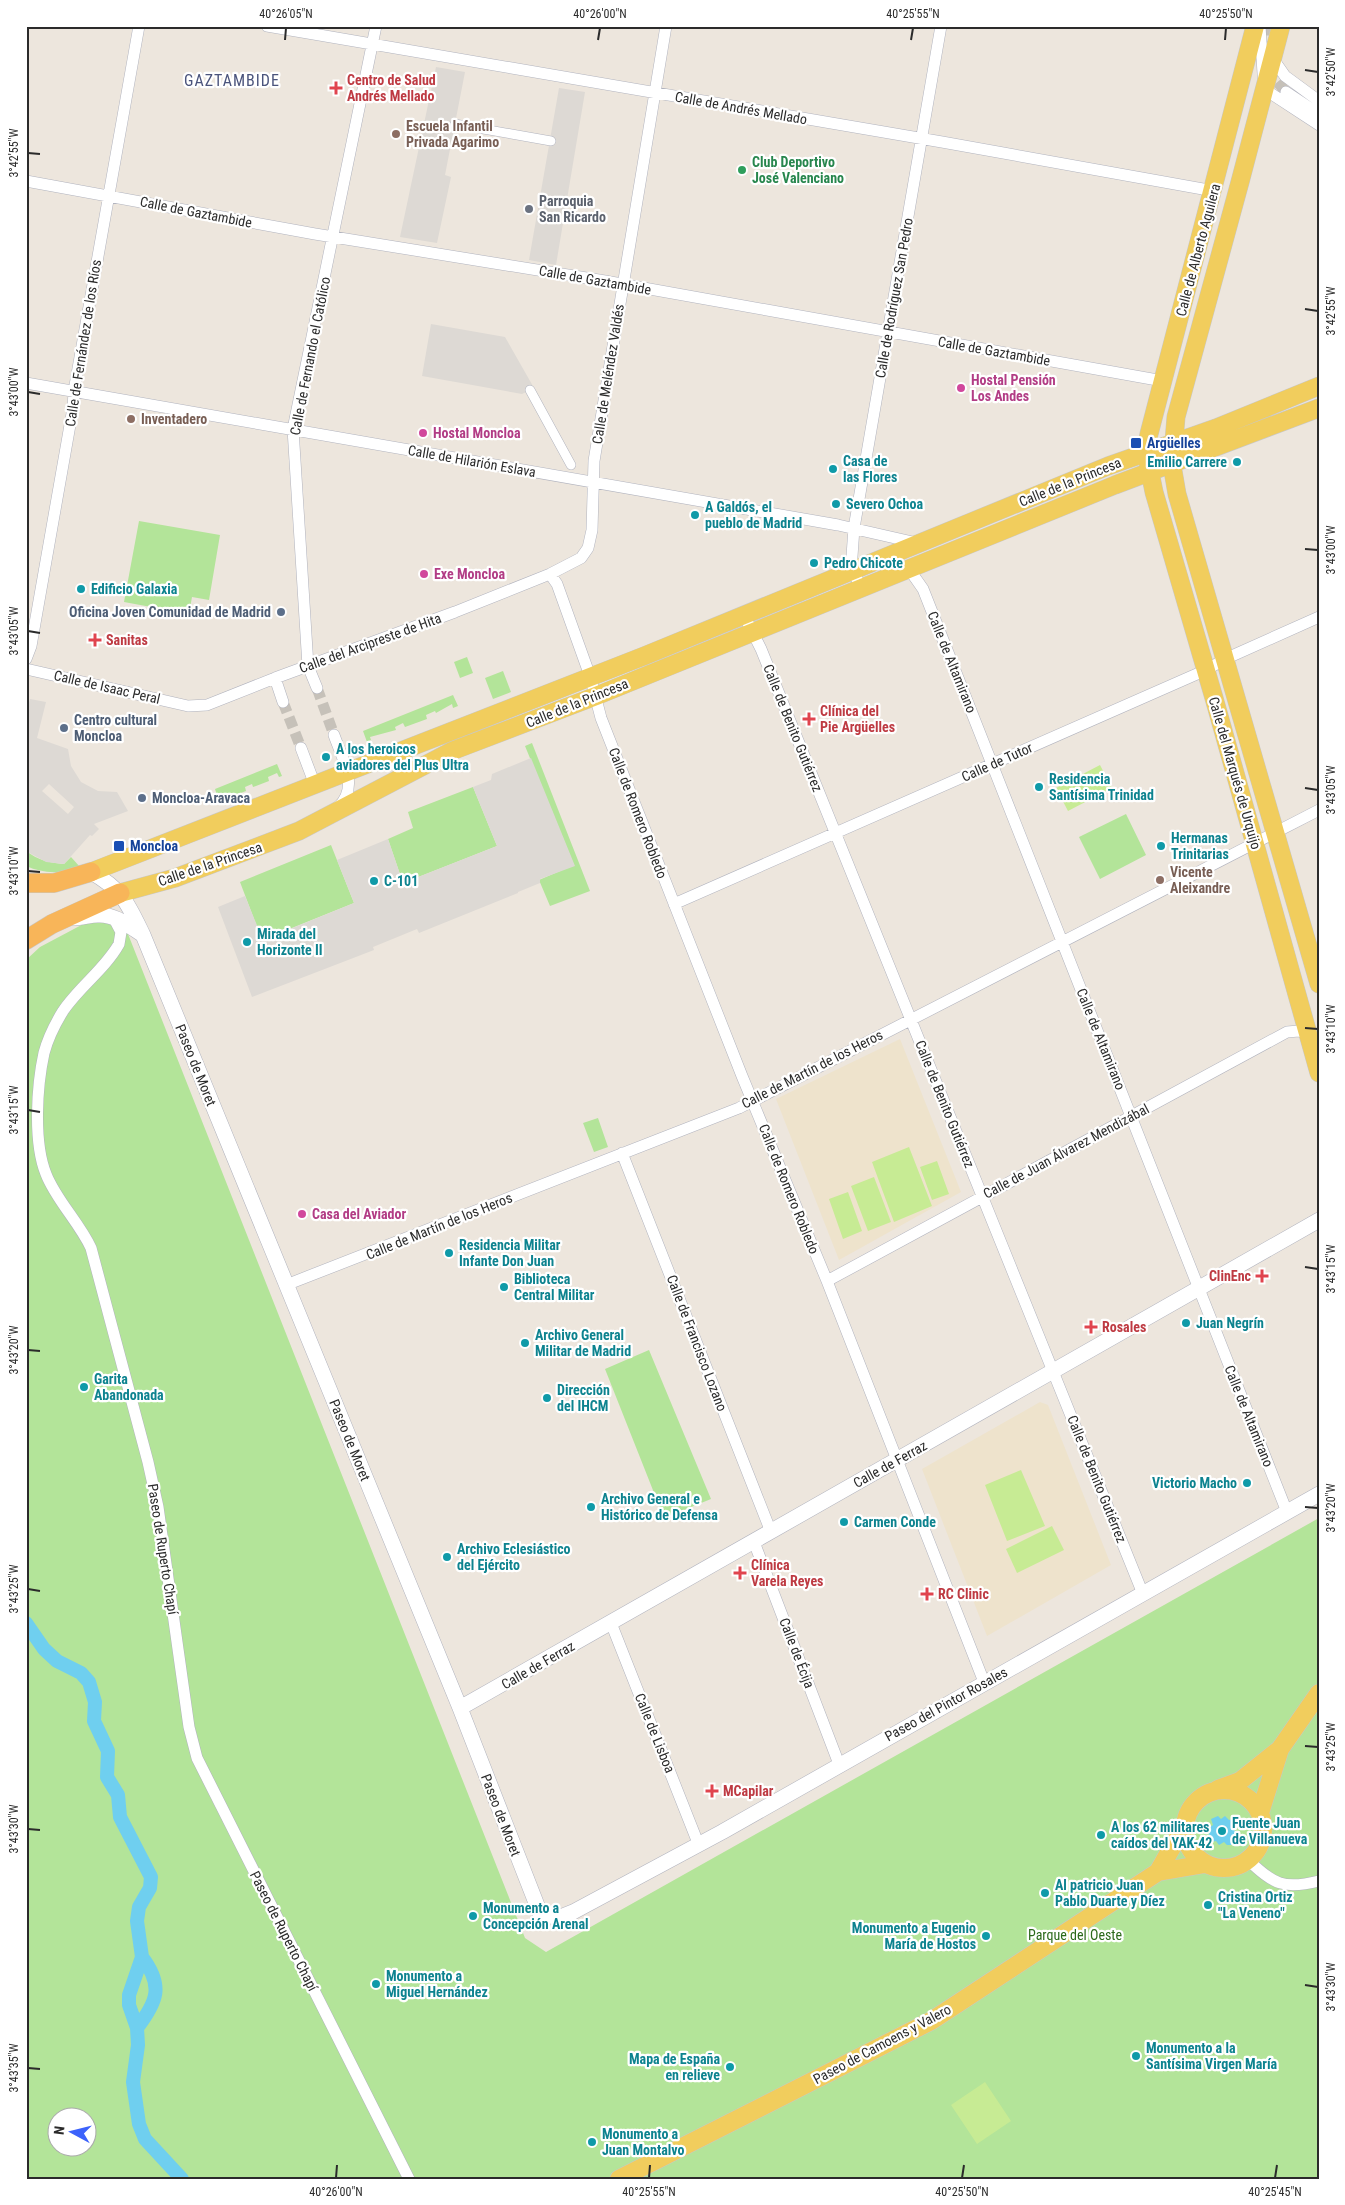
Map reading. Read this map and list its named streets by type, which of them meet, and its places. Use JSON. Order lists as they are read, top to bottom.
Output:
{
  "streets": {
    "highway": ["Calle de la Princesa"],
    "main road": [
      "Calle de Alberto Aguilera",
      "Calle del Marqués de Urquijo",
      "Paseo de Moret",
      "Calle de Ferraz",
      "Paseo del Pintor Rosales",
      "Paseo de Camoens y Valero"
    ],
    "street": [
      "Calle de Andrés Mellado",
      "Calle de Gaztambide",
      "Calle de Rodríguez San Pedro",
      "Calle de Fernández de los Ríos",
      "Calle de Fernando el Católico",
      "Calle de Meléndez Valdés",
      "Calle de Hilarión Eslava",
      "Calle del Arcipreste de Hita",
      "Calle de Altamirano",
      "Calle de Isaac Peral",
      "Calle de Benito Gutiérrez",
      "Calle de Tutor",
      "Calle de Romero Robledo",
      "Calle de Martín de los Heros",
      "Calle de Juan Álvarez Mendizábal",
      "Calle de Francisco Lozano",
      "Paseo de Ruperto Chapí",
      "Calle de Écija",
      "Calle de Lisboa"
    ]
  },
  "crossings": [
    ["Calle de Andrés Mellado", "Calle de Alberto Aguilera"],
    ["Calle de Andrés Mellado", "Calle de Rodríguez San Pedro"],
    ["Calle de Andrés Mellado", "Calle de Fernando el Católico"],
    ["Calle de Andrés Mellado", "Calle de Meléndez Valdés"],
    ["Calle de Gaztambide", "Calle de Alberto Aguilera"],
    ["Calle de Gaztambide", "Calle de Rodríguez San Pedro"],
    ["Calle de Gaztambide", "Calle de Fernández de los Ríos"],
    ["Calle de Gaztambide", "Calle de Fernando el Católico"],
    ["Calle de Gaztambide", "Calle de Meléndez Valdés"],
    ["Calle de Alberto Aguilera", "Calle de la Princesa"],
    ["Calle de Alberto Aguilera", "Calle del Marqués de Urquijo"],
    ["Calle de Rodríguez San Pedro", "Calle de Hilarión Eslava"],
    ["Calle de Rodríguez San Pedro", "Calle de la Princesa"],
    ["Calle de Fernández de los Ríos", "Calle de Hilarión Eslava"],
    ["Calle de Fernando el Católico", "Calle de Hilarión Eslava"],
    ["Calle de Fernando el Católico", "Calle del Arcipreste de Hita"],
    ["Calle de Meléndez Valdés", "Calle de Hilarión Eslava"],
    ["Calle de Meléndez Valdés", "Calle del Arcipreste de Hita"],
    ["Calle de Hilarión Eslava", "Calle de la Princesa"],
    ["Calle de la Princesa", "Calle de Altamirano"],
    ["Calle de la Princesa", "Calle de Benito Gutiérrez"],
    ["Calle de la Princesa", "Calle del Marqués de Urquijo"],
    ["Calle de la Princesa", "Calle de Romero Robledo"],
    ["Calle de la Princesa", "Paseo de Moret"],
    ["Calle del Arcipreste de Hita", "Calle de Isaac Peral"],
    ["Calle de Altamirano", "Calle de Tutor"],
    ["Calle de Altamirano", "Calle de Martín de los Heros"],
    ["Calle de Altamirano", "Calle de Juan Álvarez Mendizábal"],
    ["Calle de Altamirano", "Calle de Ferraz"],
    ["Calle de Altamirano", "Paseo del Pintor Rosales"],
    ["Calle de Benito Gutiérrez", "Calle de Tutor"],
    ["Calle de Benito Gutiérrez", "Calle de Martín de los Heros"],
    ["Calle de Benito Gutiérrez", "Calle de Juan Álvarez Mendizábal"],
    ["Calle de Benito Gutiérrez", "Calle de Ferraz"],
    ["Calle de Benito Gutiérrez", "Paseo del Pintor Rosales"],
    ["Calle de Tutor", "Calle del Marqués de Urquijo"],
    ["Calle de Tutor", "Calle de Romero Robledo"],
    ["Calle del Marqués de Urquijo", "Calle de Martín de los Heros"],
    ["Calle del Marqués de Urquijo", "Calle de Juan Álvarez Mendizábal"],
    ["Calle de Romero Robledo", "Calle de Martín de los Heros"],
    ["Calle de Romero Robledo", "Calle de Juan Álvarez Mendizábal"],
    ["Calle de Romero Robledo", "Calle de Ferraz"],
    ["Calle de Romero Robledo", "Paseo del Pintor Rosales"],
    ["Paseo de Moret", "Calle de Martín de los Heros"],
    ["Paseo de Moret", "Calle de Ferraz"],
    ["Paseo de Moret", "Paseo del Pintor Rosales"],
    ["Calle de Martín de los Heros", "Calle de Francisco Lozano"],
    ["Calle de Francisco Lozano", "Calle de Ferraz"],
    ["Calle de Ferraz", "Calle de Écija"],
    ["Calle de Ferraz", "Calle de Lisboa"],
    ["Calle de Écija", "Paseo del Pintor Rosales"],
    ["Paseo del Pintor Rosales", "Calle de Lisboa"]
  ],
  "districts": ["GAZTAMBIDE"],
  "parks": ["Parque del Oeste"],
  "places": {
    "health": [
      "Centro de Salud Andrés Mellado",
      "Sanitas",
      "Clínica del Pie Argüelles",
      "ClinEnc",
      "Rosales",
      "Clínica Varela Reyes",
      "RC Clinic",
      "MCapilar"
    ],
    "other": [
      "Escuela Infantil Privada Agarimo",
      "Club Deportivo José Valenciano",
      "Parroquia San Ricardo",
      "Hostal Pensión Los Andes",
      "Inventadero",
      "Hostal Moncloa",
      "Emilio Carrere",
      "Casa de las Flores",
      "Severo Ochoa",
      "A Galdós, el pueblo de Madrid",
      "Pedro Chicote",
      "Exe Moncloa",
      "Edificio Galaxia",
      "Oficina Joven Comunidad de Madrid",
      "Centro cultural Moncloa",
      "A los heroicos aviadores del Plus Ultra",
      "Residencia Santísima Trinidad",
      "Moncloa-Aravaca",
      "Hermanas Trinitarias",
      "Vicente Aleixandre",
      "C-101",
      "Mirada del Horizonte II",
      "Casa del Aviador",
      "Residencia Militar Infante Don Juan",
      "Biblioteca Central Militar",
      "Juan Negrín",
      "Archivo General Militar de Madrid",
      "Garita Abandonada",
      "Dirección del IHCM",
      "Victorio Macho",
      "Archivo General e Histórico de Defensa",
      "Carmen Conde",
      "Archivo Eclesiástico del Ejército",
      "Fuente Juan de Villanueva",
      "A los 62 militares caídos del YAK-42",
      "Al patricio Juan Pablo Duarte y Díez",
      "Cristina Ortiz \"La Veneno\"",
      "Monumento a Concepción Arenal",
      "Monumento a Eugenio María de Hostos",
      "Monumento a Miguel Hernández",
      "Monumento a la Santísima Virgen María",
      "Mapa de España en relieve",
      "Monumento a Juan Montalvo"
    ],
    "transit": ["Argüelles", "Moncloa"]
  },
  "north": "left",
  "coordinates": [
    "40°26'05\"N",
    "40°26'00\"N",
    "40°25'55\"N",
    "40°25'50\"N",
    "3°42'50\"W",
    "3°42'55\"W",
    "3°43'00\"W",
    "3°43'05\"W",
    "3°43'10\"W",
    "3°43'15\"W",
    "3°43'20\"W",
    "3°43'25\"W",
    "3°43'30\"W",
    "3°43'35\"W",
    "40°25'45\"N"
  ]
}
